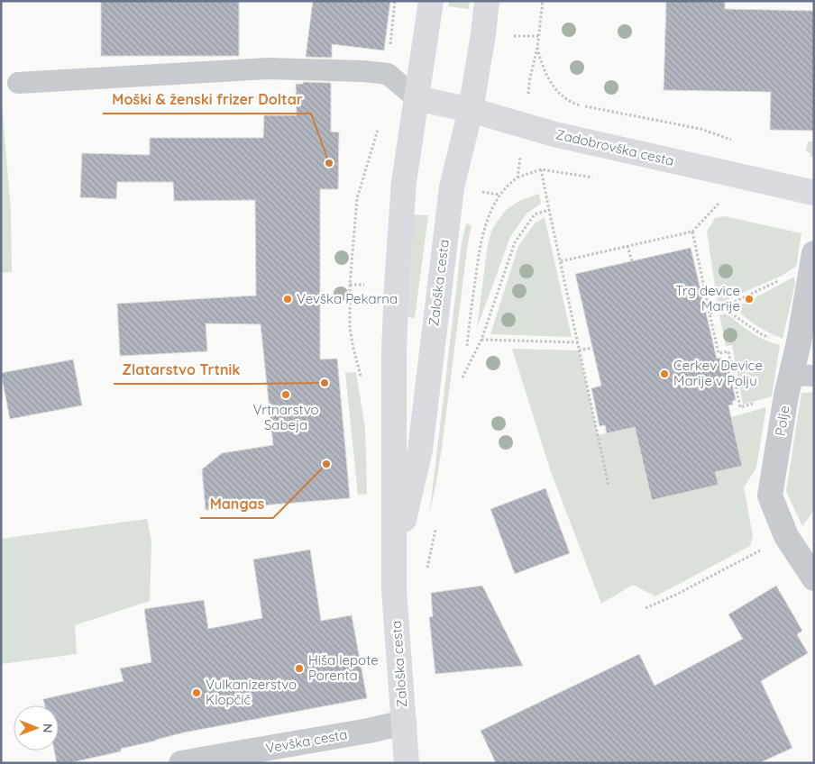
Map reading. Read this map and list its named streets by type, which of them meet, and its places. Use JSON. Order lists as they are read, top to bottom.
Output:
{
  "streets": {
    "main road": ["Zadobrovška cesta", "Zaloška cesta"],
    "street": ["Polje", "Vevška cesta"]
  },
  "crossings": [
    ["Zadobrovška cesta", "Zaloška cesta"],
    ["Zaloška cesta", "Vevška cesta"]
  ],
  "places": [
    "Moški & ženski frizer Doltar",
    "Vevška Pekarna",
    "Trg device Marije",
    "Cerkev Device Marije v Polju",
    "Zlatarstvo Trtnik",
    "Vrtnarstvo Sabeja",
    "Mangas",
    "Hiša lepote Porenta",
    "Vulkanizerstvo Klopčič"
  ],
  "north": "right"
}
